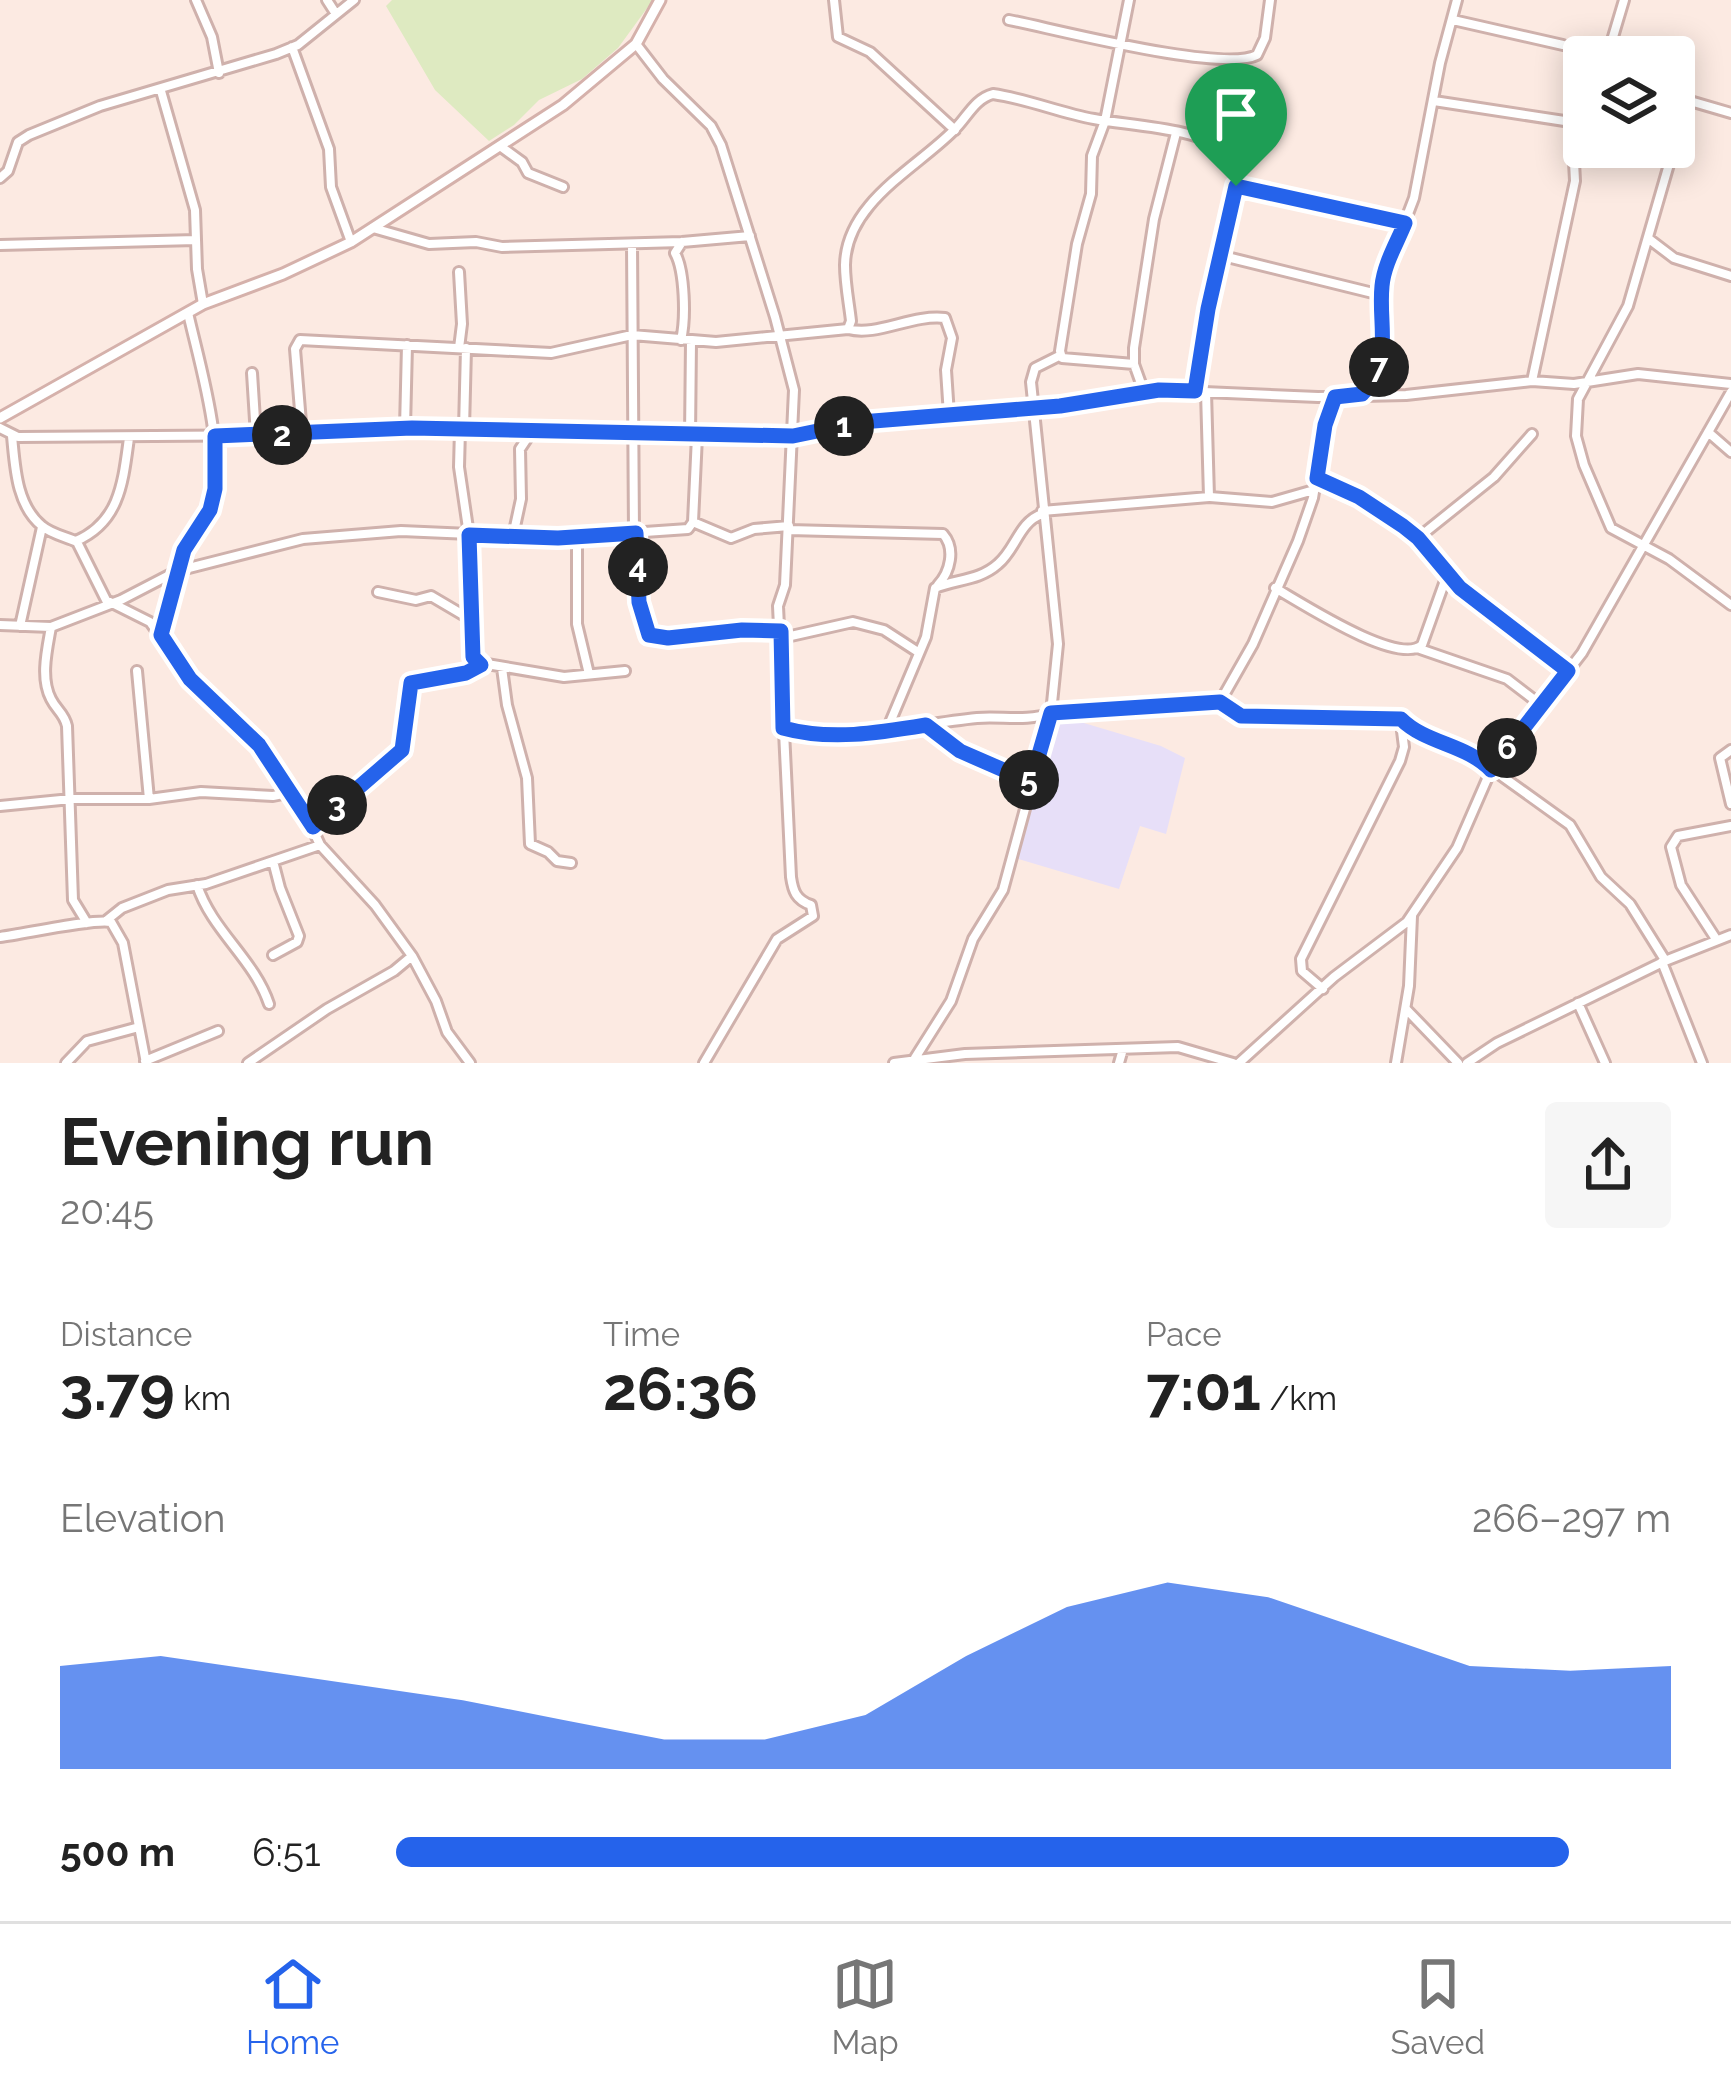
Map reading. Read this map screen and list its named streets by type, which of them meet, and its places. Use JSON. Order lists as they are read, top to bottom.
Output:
{
  "page": {
    "pins": [
      "7",
      "1",
      "2",
      "4",
      "6",
      "5",
      "3"
    ],
    "heading": ["Evening run", "20:45"],
    "stats": [
      ["Distance", "3.79 km"],
      ["Time", "26:36"],
      ["Pace", "7:01 /km"]
    ],
    "chart": ["Elevation", "266–297 m"],
    "list": [
      {
        "name": "500 m",
        "note": "6:51"
      }
    ],
    "tabs": ["Home", "Map", "Saved"]
  }
}
